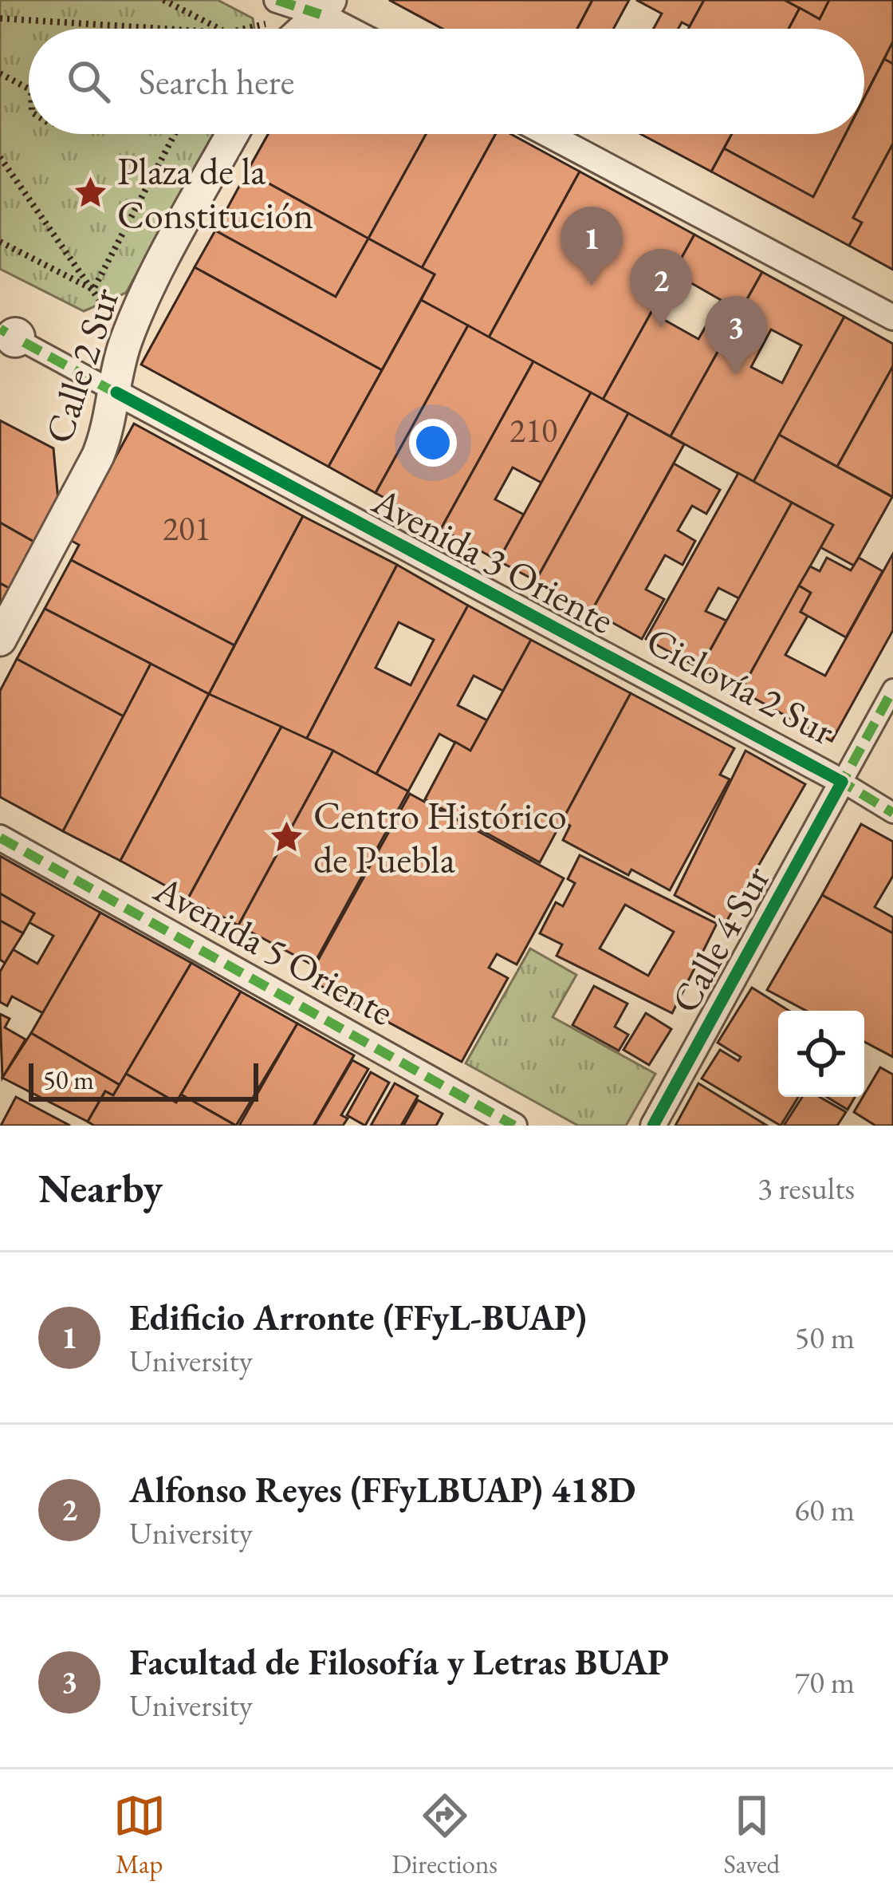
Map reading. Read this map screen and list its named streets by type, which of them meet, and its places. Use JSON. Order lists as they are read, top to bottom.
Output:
{
  "streets": {
    "street": [
      "Calle 2 Sur",
      "Avenida 3 Oriente",
      "Calle 4 Sur",
      "Avenida 5 Oriente"
    ],
    "cycle path": ["Ciclovía 2 Sur"]
  },
  "crossings": [
    ["Calle 2 Sur", "Avenida 3 Oriente"],
    ["Avenida 3 Oriente", "Calle 4 Sur"]
  ],
  "places": {
    "place": ["Plaza de la Constitución", "Centro Histórico de Puebla"]
  },
  "house_numbers": ["210", "201"],
  "scale_bar": "50 m",
  "page": {
    "search": "Search here",
    "pins": ["1", "2", "3"],
    "scale": "50 m",
    "heading": ["Nearby", "3 results"],
    "list": [
      {
        "mark": "1",
        "name": "Edificio Arronte (FFyL-BUAP)",
        "note": "University",
        "value": "50 m"
      },
      {
        "mark": "2",
        "name": "Alfonso Reyes (FFyLBUAP) 418D",
        "note": "University",
        "value": "60 m"
      },
      {
        "mark": "3",
        "name": "Facultad de Filosofía y Letras BUAP",
        "note": "University",
        "value": "70 m"
      }
    ],
    "nav": ["Map", "Directions", "Saved"]
  }
}
